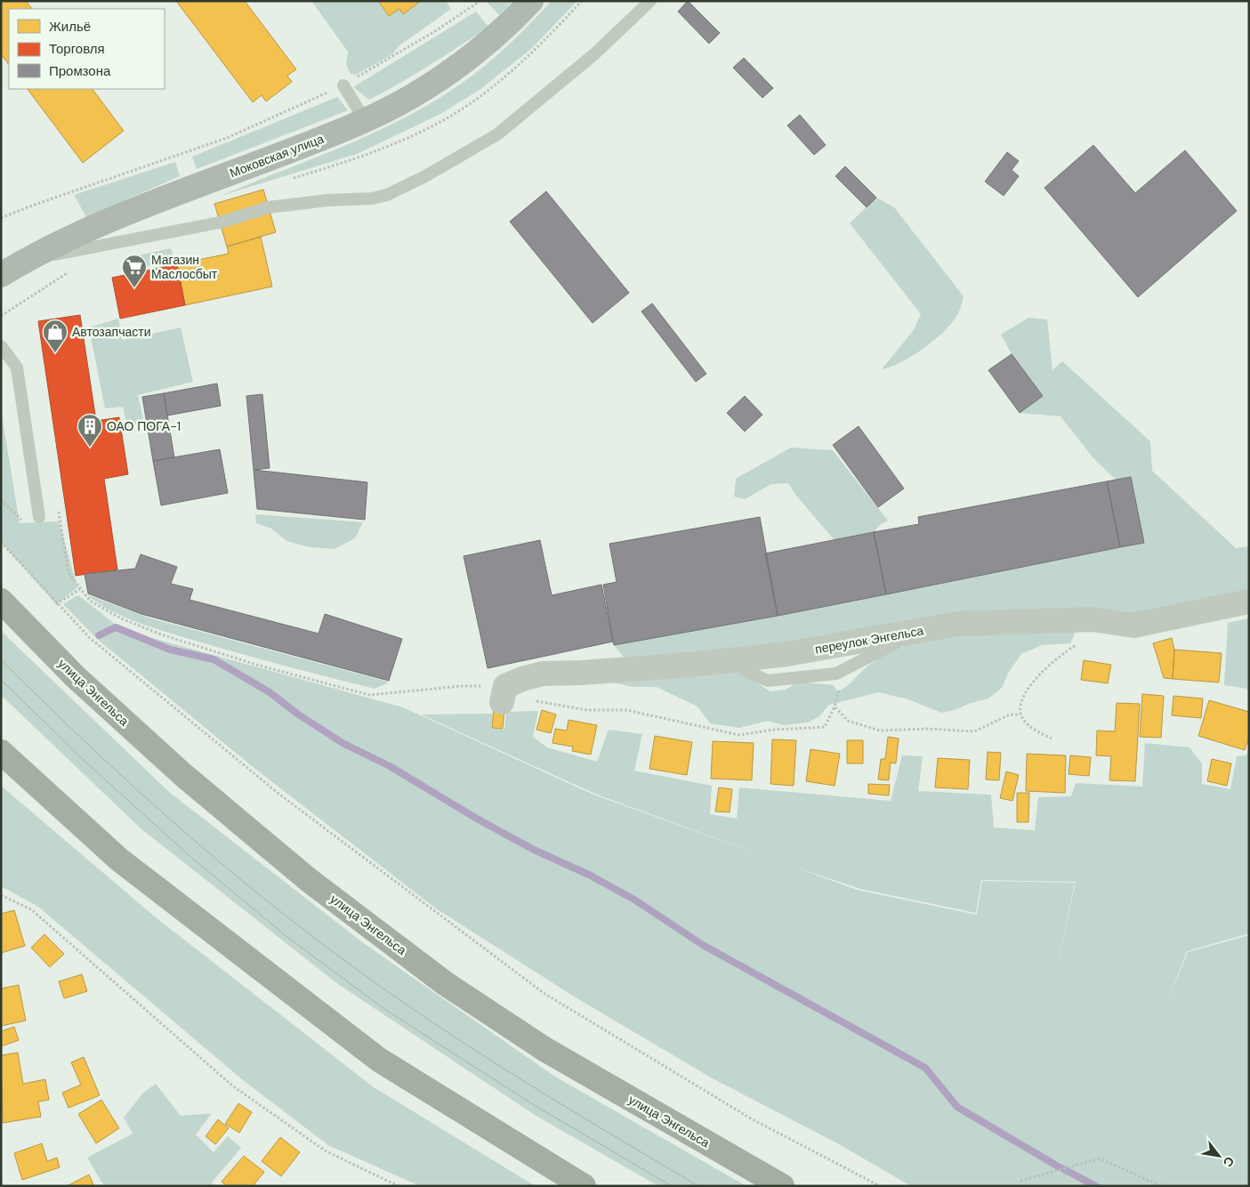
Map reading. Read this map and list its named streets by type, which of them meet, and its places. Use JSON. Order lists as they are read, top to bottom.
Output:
{
  "streets": {
    "main road": ["улица Энгельса"],
    "street": ["Моковская улица", "переулок Энгельса"]
  },
  "places": {
    "supermarket": ["Магазин Маслосбыт"],
    "shop": ["Автозапчасти"],
    "building": ["ОАО ПОГА-1"]
  },
  "legend": ["Жильё", "Торговля", "Промзона"],
  "north": "bottom right"
}
